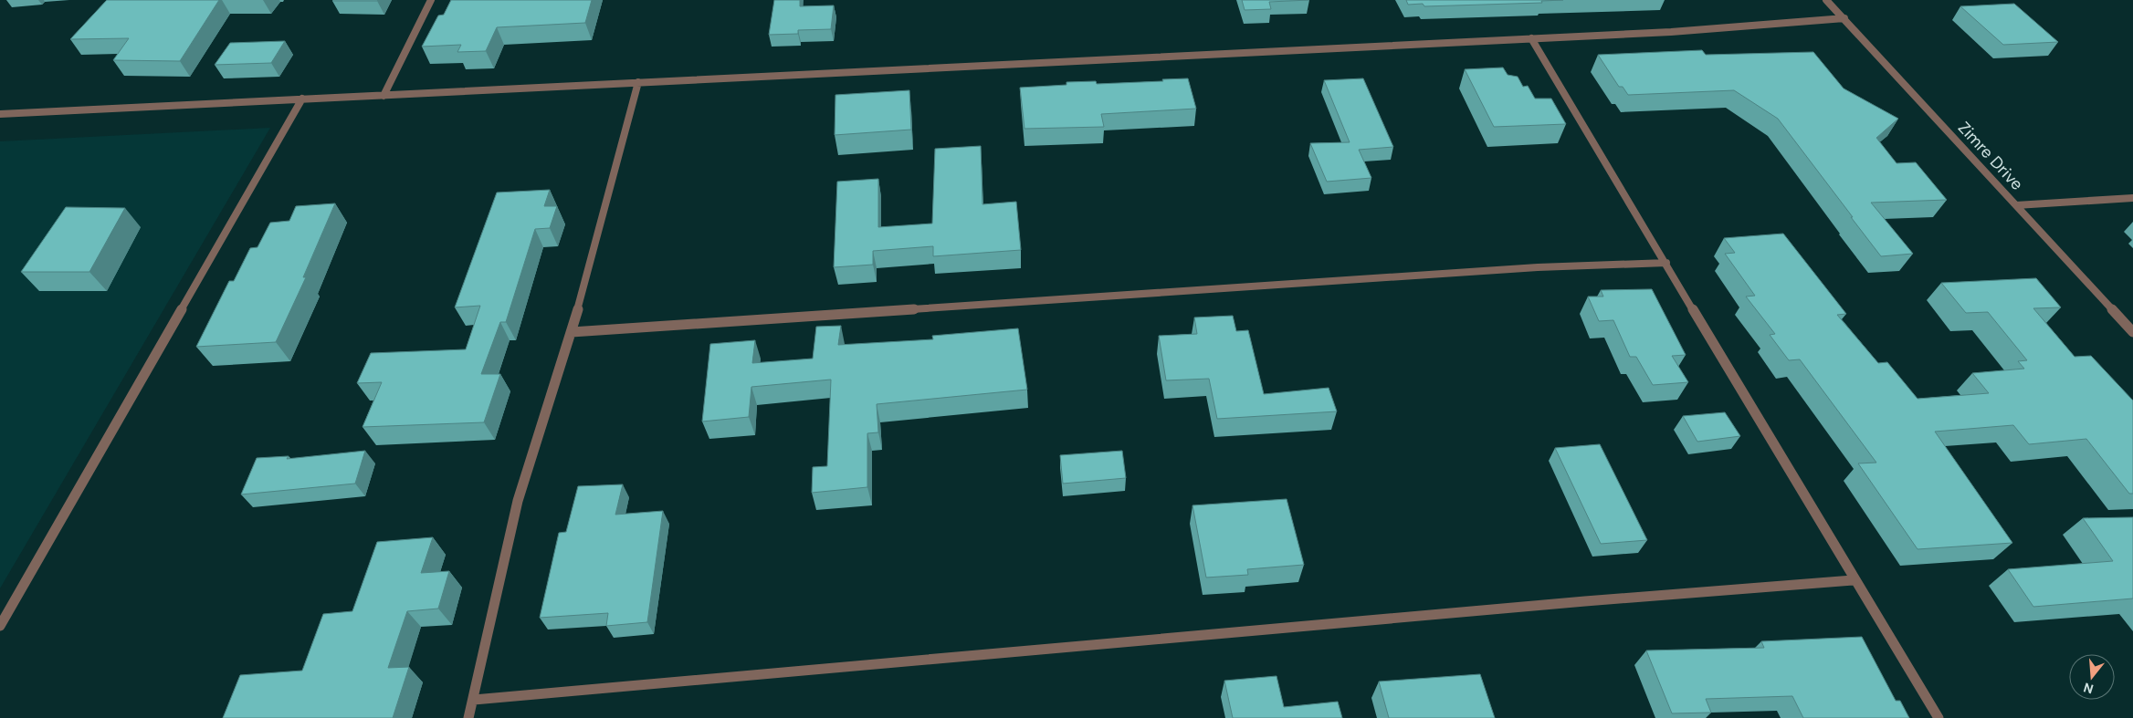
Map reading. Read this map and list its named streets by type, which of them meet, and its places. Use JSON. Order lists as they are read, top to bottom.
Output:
{
  "streets": {
    "street": ["Zimre Drive"]
  },
  "north": "bottom"
}
